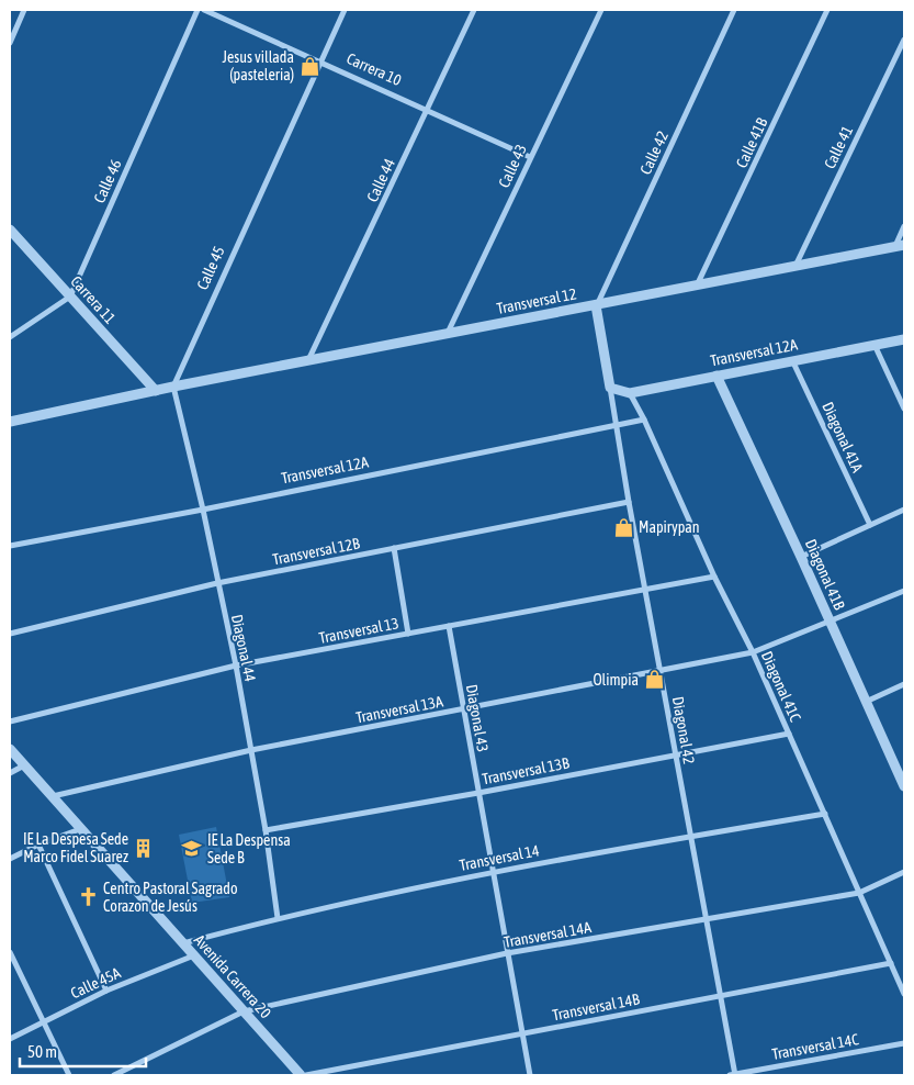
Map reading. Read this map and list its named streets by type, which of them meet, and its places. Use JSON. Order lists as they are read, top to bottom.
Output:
{
  "streets": {
    "street": [
      "Carrera 10",
      "Calle 41B",
      "Calle 41",
      "Calle 42",
      "Calle 43",
      "Calle 44",
      "Calle 46",
      "Calle 45",
      "Carrera 11",
      "Transversal 12",
      "Transversal 12A",
      "Diagonal 41A",
      "Transversal 12B",
      "Diagonal 41B",
      "Transversal 13",
      "Diagonal 44",
      "Diagonal 41C",
      "Transversal 13A",
      "Diagonal 43",
      "Diagonal 42",
      "Transversal 13B",
      "Transversal 14",
      "Transversal 14A",
      "Avenida Carrera 20",
      "Calle 45A",
      "Transversal 14B",
      "Transversal 14C"
    ]
  },
  "crossings": [
    ["Carrera 10", "Calle 43"],
    ["Carrera 10", "Calle 44"],
    ["Carrera 10", "Calle 45"],
    ["Calle 41B", "Transversal 12"],
    ["Calle 41", "Transversal 12"],
    ["Calle 42", "Transversal 12"],
    ["Calle 43", "Transversal 12"],
    ["Calle 44", "Transversal 12"],
    ["Calle 46", "Carrera 11"],
    ["Calle 45", "Transversal 12"],
    ["Calle 45", "Diagonal 44"],
    ["Transversal 12", "Diagonal 44"],
    ["Transversal 12A", "Diagonal 41A"],
    ["Transversal 12A", "Diagonal 41B"],
    ["Transversal 12A", "Diagonal 44"],
    ["Transversal 12A", "Diagonal 41C"],
    ["Transversal 12A", "Diagonal 42"],
    ["Transversal 12B", "Diagonal 44"],
    ["Transversal 12B", "Diagonal 42"],
    ["Transversal 13", "Diagonal 44"],
    ["Transversal 13", "Diagonal 41C"],
    ["Transversal 13", "Diagonal 43"],
    ["Transversal 13", "Diagonal 42"],
    ["Diagonal 44", "Transversal 13A"],
    ["Diagonal 44", "Transversal 13B"],
    ["Diagonal 44", "Transversal 14"],
    ["Diagonal 41C", "Transversal 13A"],
    ["Diagonal 41C", "Transversal 13B"],
    ["Diagonal 41C", "Transversal 14"],
    ["Diagonal 41C", "Transversal 14A"],
    ["Diagonal 41C", "Transversal 14B"],
    ["Transversal 13A", "Diagonal 43"],
    ["Transversal 13A", "Diagonal 42"],
    ["Transversal 13A", "Avenida Carrera 20"],
    ["Diagonal 43", "Transversal 13B"],
    ["Diagonal 43", "Transversal 14"],
    ["Diagonal 43", "Transversal 14A"],
    ["Diagonal 43", "Transversal 14B"],
    ["Diagonal 42", "Transversal 13B"],
    ["Diagonal 42", "Transversal 14"],
    ["Diagonal 42", "Transversal 14A"],
    ["Diagonal 42", "Transversal 14B"],
    ["Diagonal 42", "Transversal 14C"],
    ["Transversal 14", "Avenida Carrera 20"],
    ["Transversal 14A", "Avenida Carrera 20"],
    ["Avenida Carrera 20", "Calle 45A"]
  ],
  "places": {
    "shop": ["Jesus villada (pasteleria)", "Mapirypan", "Olimpia"],
    "building": ["IE La Despesa Sede Marco Fidel Suarez"],
    "school or university": ["IE La Despensa Sede B"],
    "church": ["Centro Pastoral Sagrado Corazon de Jesús"]
  },
  "scale_bar": "50 m"
}
